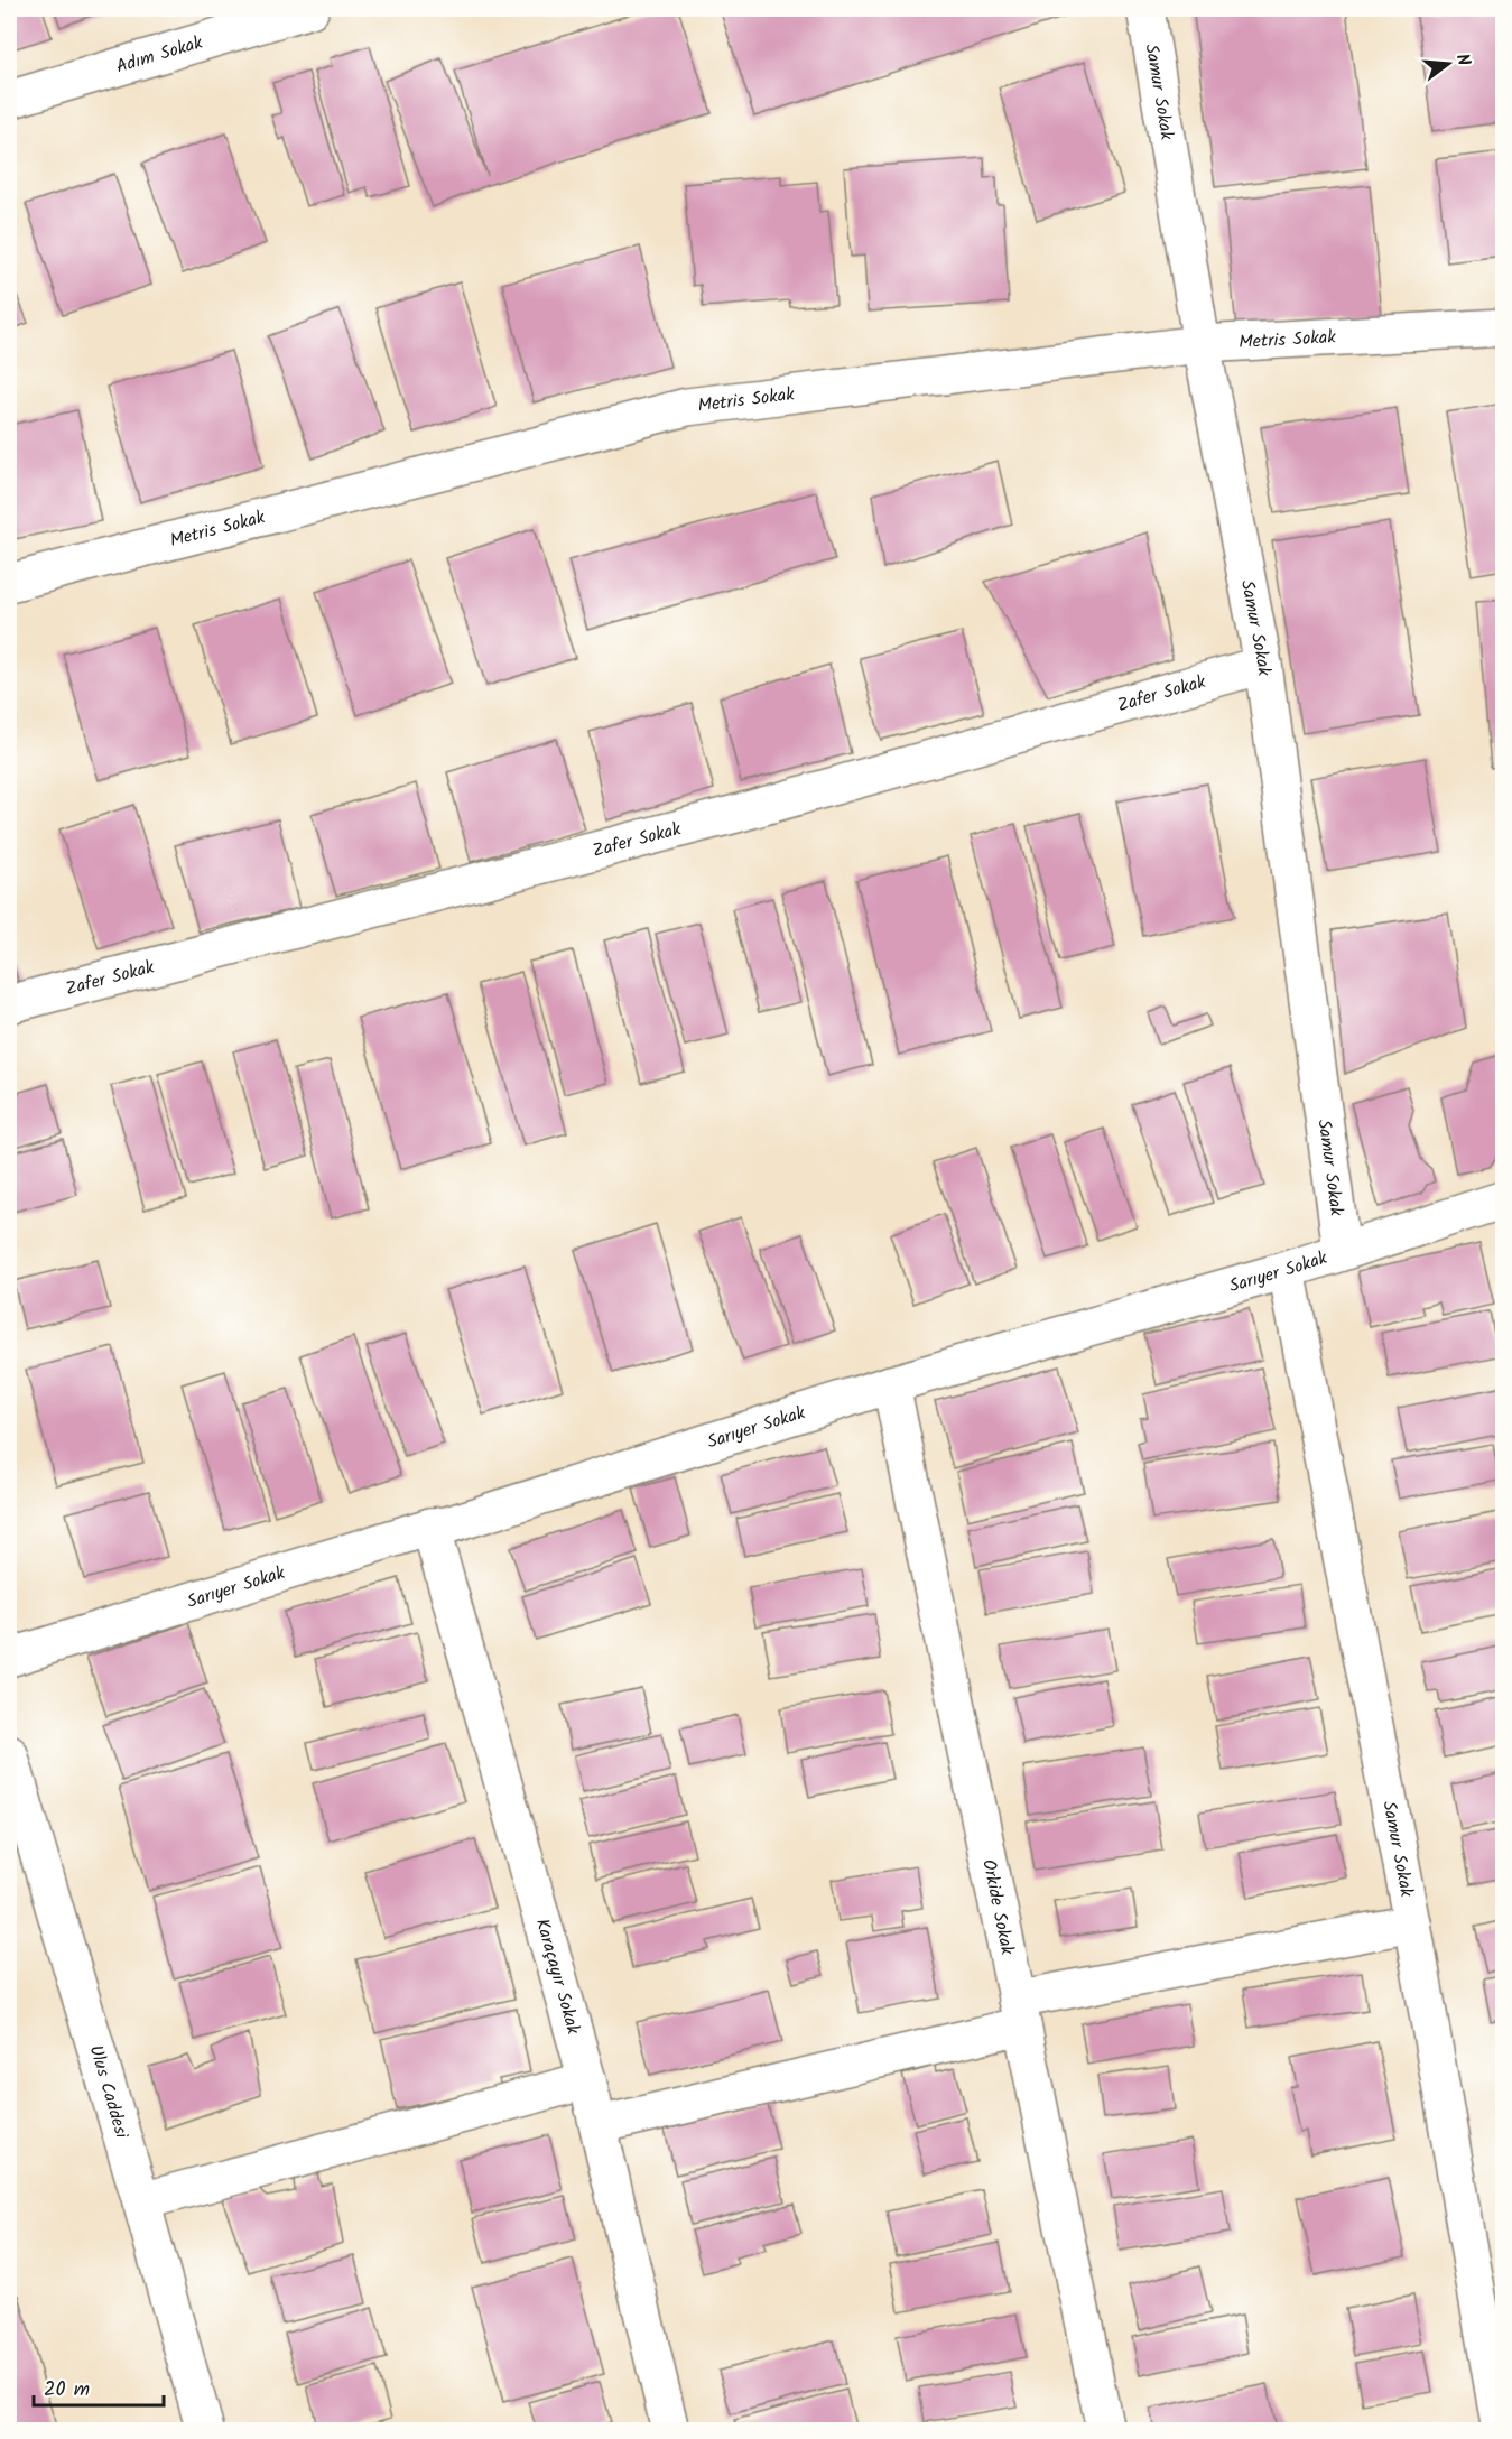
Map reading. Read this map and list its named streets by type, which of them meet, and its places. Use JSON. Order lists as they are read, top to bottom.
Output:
{
  "streets": {
    "street": [
      "Adım Sokak",
      "Samur Sokak",
      "Metris Sokak",
      "Zafer Sokak",
      "Sarıyer Sokak",
      "Orkide Sokak",
      "Karaçayır Sokak",
      "Ulus Caddesi"
    ]
  },
  "crossings": [
    ["Samur Sokak", "Metris Sokak"],
    ["Samur Sokak", "Zafer Sokak"],
    ["Samur Sokak", "Sarıyer Sokak"],
    ["Sarıyer Sokak", "Orkide Sokak"],
    ["Sarıyer Sokak", "Karaçayır Sokak"]
  ],
  "scale_bar": "20 m",
  "north": "right"
}
